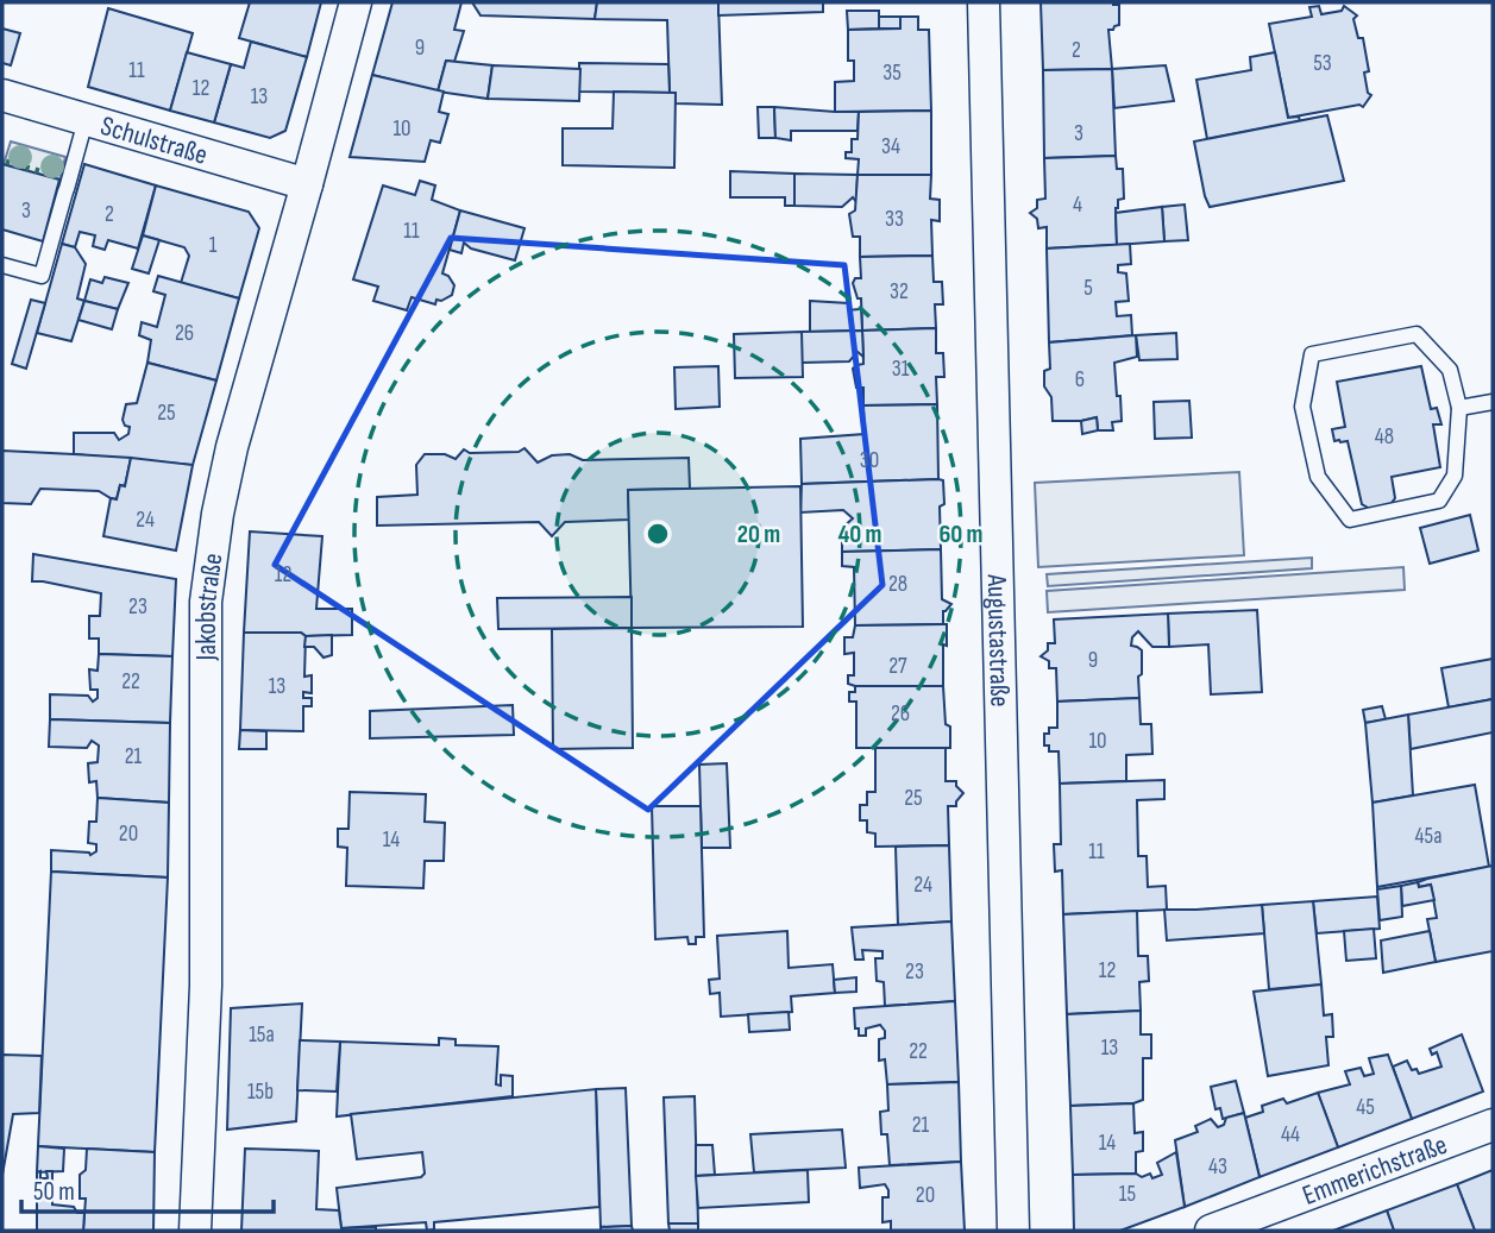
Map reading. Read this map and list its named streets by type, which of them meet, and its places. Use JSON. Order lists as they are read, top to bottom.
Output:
{
  "streets": {
    "street": [
      "Schulstraße",
      "Jakobstraße",
      "Augustastraße",
      "Emmerichstraße"
    ]
  },
  "crossings": [
    ["Schulstraße", "Jakobstraße"]
  ],
  "house_numbers": [
    "9",
    "2",
    "53",
    "11",
    "35",
    "12",
    "13",
    "10",
    "3",
    "34",
    "4",
    "3",
    "2",
    "33",
    "11",
    "1",
    "5",
    "32",
    "26",
    "31",
    "6",
    "25",
    "48",
    "30",
    "24",
    "12",
    "28",
    "23",
    "9",
    "27",
    "22",
    "13",
    "26",
    "10",
    "21",
    "25",
    "20",
    "45a",
    "14",
    "11",
    "24",
    "12",
    "23",
    "15a",
    "13",
    "22",
    "15b",
    "45",
    "21",
    "44",
    "14",
    "43",
    "15",
    "20"
  ],
  "scale_bar": "50 m",
  "rings": ["20 m", "40 m", "60 m"]
}
